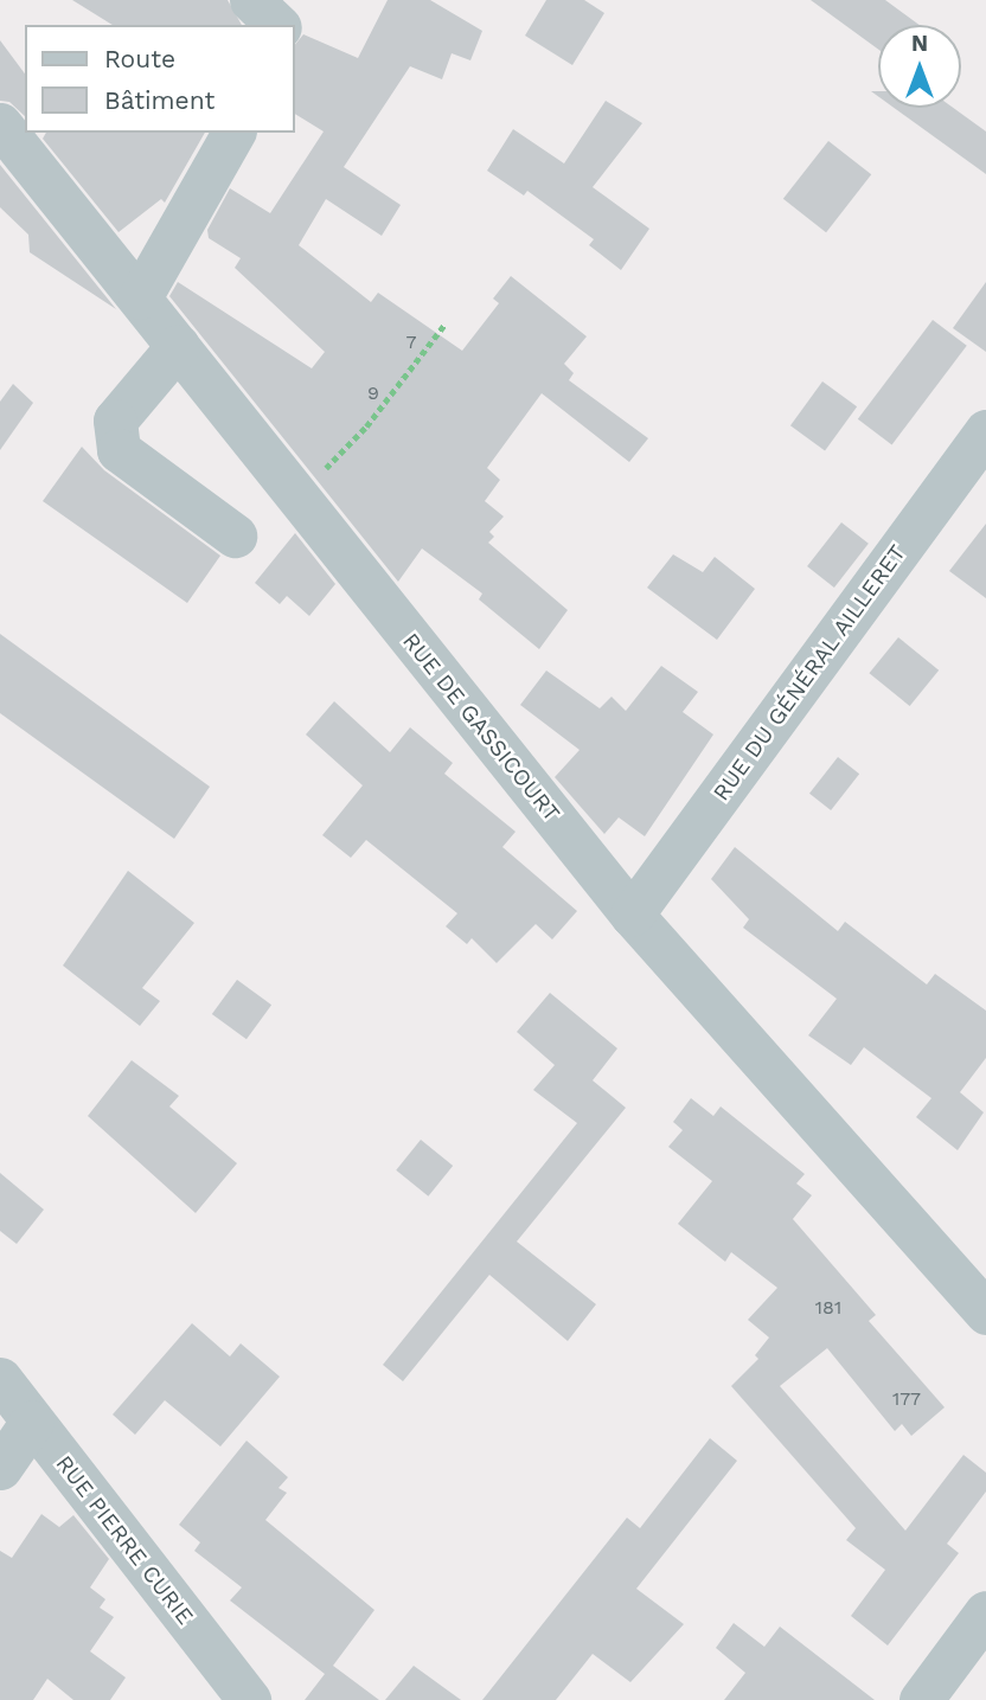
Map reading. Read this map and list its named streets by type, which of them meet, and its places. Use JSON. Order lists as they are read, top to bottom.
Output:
{
  "streets": {
    "street": ["RUE DU GÉNÉRAL AILLERET", "RUE DE GASSICOURT", "RUE PIERRE CURIE"]
  },
  "crossings": [
    ["RUE DU GÉNÉRAL AILLERET", "RUE DE GASSICOURT"]
  ],
  "house_numbers": [
    "7",
    "9",
    "181",
    "177"
  ],
  "legend": ["Route", "Bâtiment"],
  "north": "top"
}
